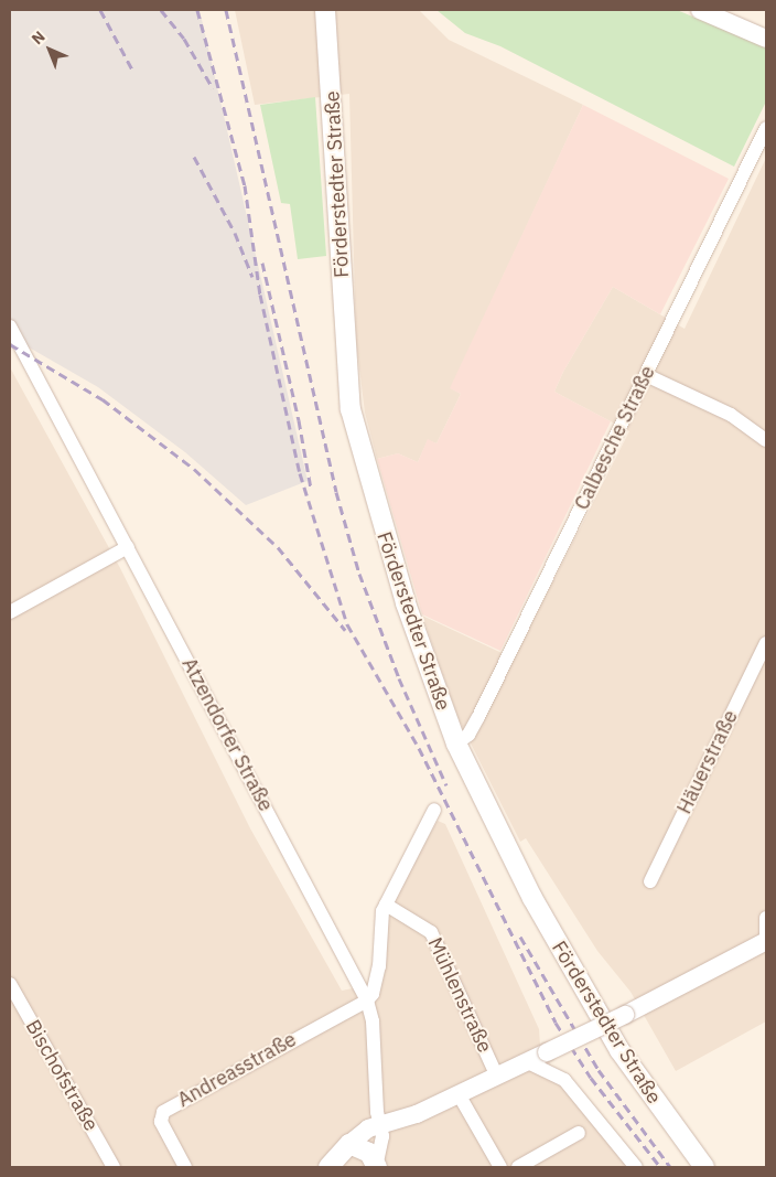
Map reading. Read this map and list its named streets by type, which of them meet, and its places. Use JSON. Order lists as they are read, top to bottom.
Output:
{
  "streets": {
    "main road": ["Förderstedter Straße"],
    "street": [
      "Calbesche Straße",
      "Atzendorfer Straße",
      "Häuerstraße",
      "Mühlenstraße",
      "Andreasstraße",
      "Bischofstraße"
    ]
  },
  "crossings": [
    ["Förderstedter Straße", "Calbesche Straße"],
    ["Atzendorfer Straße", "Andreasstraße"]
  ],
  "north": "top left"
}
